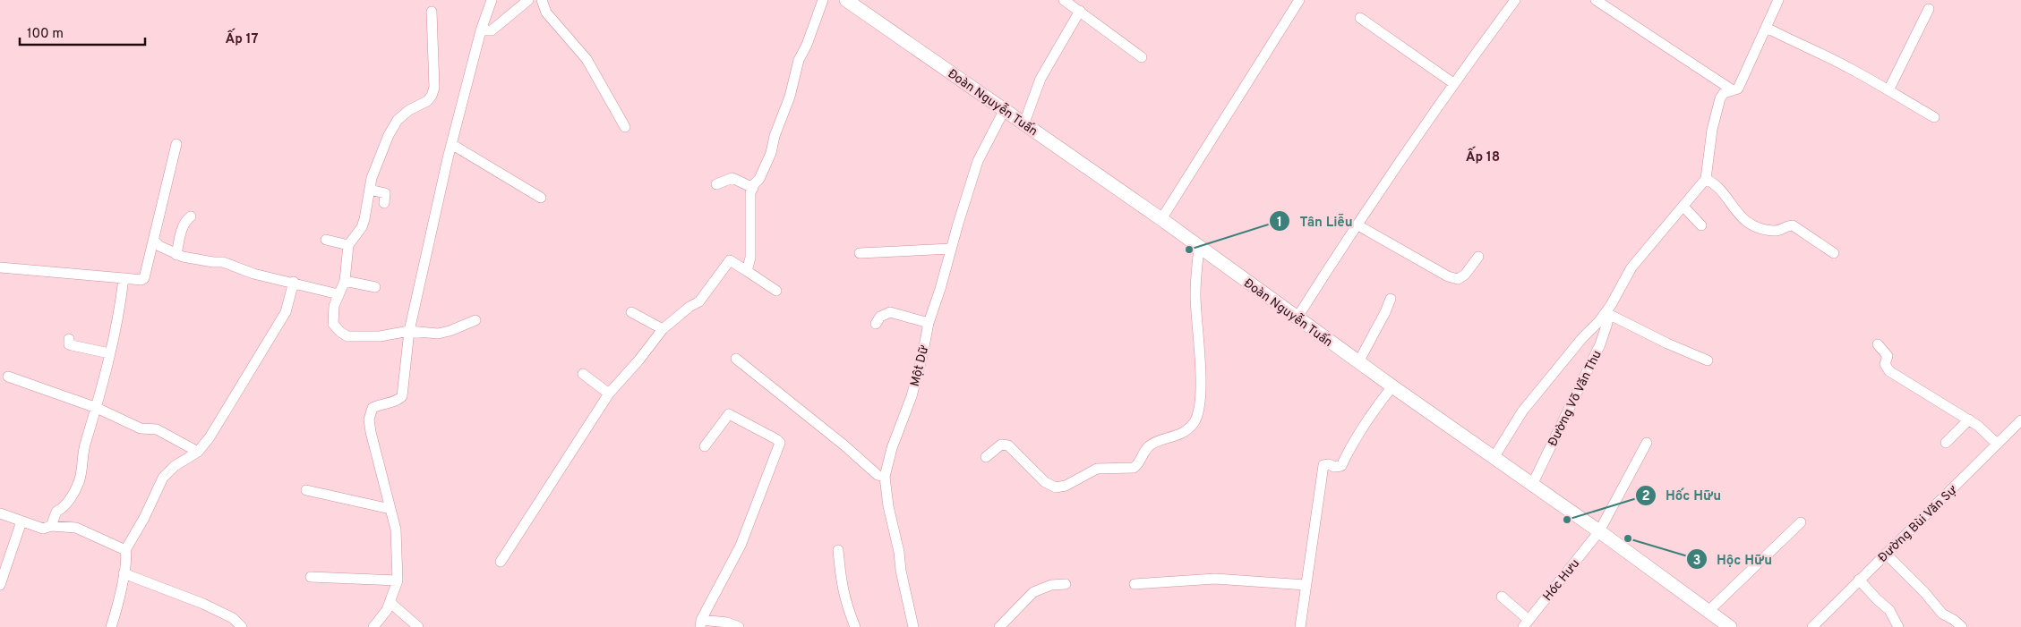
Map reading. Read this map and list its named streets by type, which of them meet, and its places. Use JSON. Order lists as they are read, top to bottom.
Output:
{
  "streets": {
    "main road": ["Đoàn Nguyễn Tuấn"],
    "street": [
      "Một Dữ",
      "Đường Võ Văn Thu",
      "Đường Bùi Văn Sự",
      "Hóc Hưu"
    ]
  },
  "crossings": [
    ["Đoàn Nguyễn Tuấn", "Một Dữ"],
    ["Đoàn Nguyễn Tuấn", "Đường Võ Văn Thu"],
    ["Đoàn Nguyễn Tuấn", "Hóc Hưu"]
  ],
  "districts": ["Ấp 17", "Ấp 18"],
  "places": ["Tân Liễu", "Hốc Hữu", "Hộc Hữu"],
  "scale_bar": "100 m"
}
